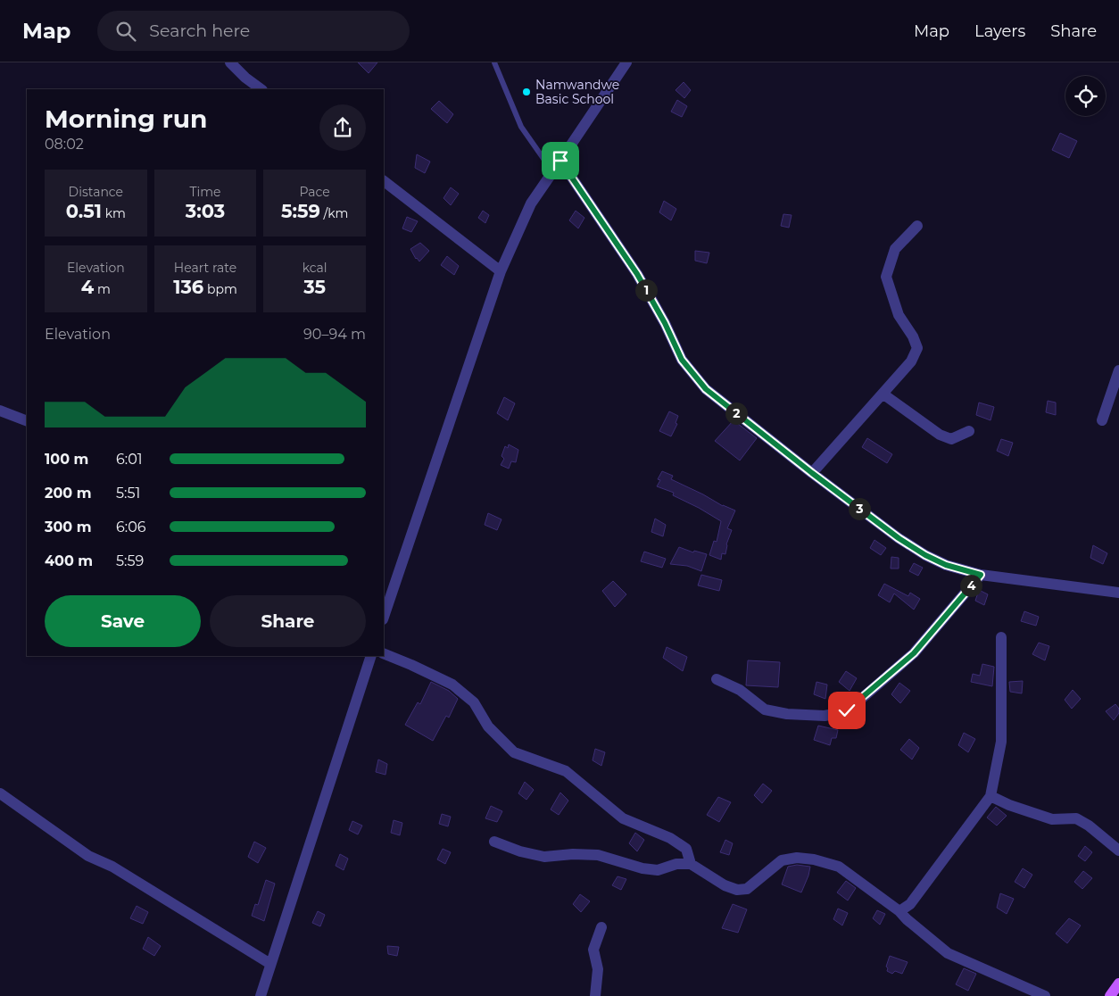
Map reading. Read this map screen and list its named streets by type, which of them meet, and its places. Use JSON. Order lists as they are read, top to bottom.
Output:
{
  "places": ["Namwandwe Basic School"],
  "page": {
    "header": "Map",
    "search": "Search here",
    "nav": ["Map", "Layers", "Share"],
    "heading": ["Morning run", "08:02"],
    "stats": [
      ["Distance", "0.51 km"],
      ["Time", "3:03"],
      ["Pace", "5:59 /km"],
      ["Elevation", "4 m"],
      ["Heart rate", "136 bpm"],
      ["kcal", "35"]
    ],
    "pins": [
      "1",
      "2",
      "3",
      "4"
    ],
    "chart": ["Elevation", "90–94 m"],
    "list": [
      {
        "name": "100 m",
        "note": "6:01"
      },
      {
        "name": "200 m",
        "note": "5:51"
      },
      {
        "name": "300 m",
        "note": "6:06"
      },
      {
        "name": "400 m",
        "note": "5:59"
      }
    ],
    "buttons": ["Save", "Share"]
  }
}
